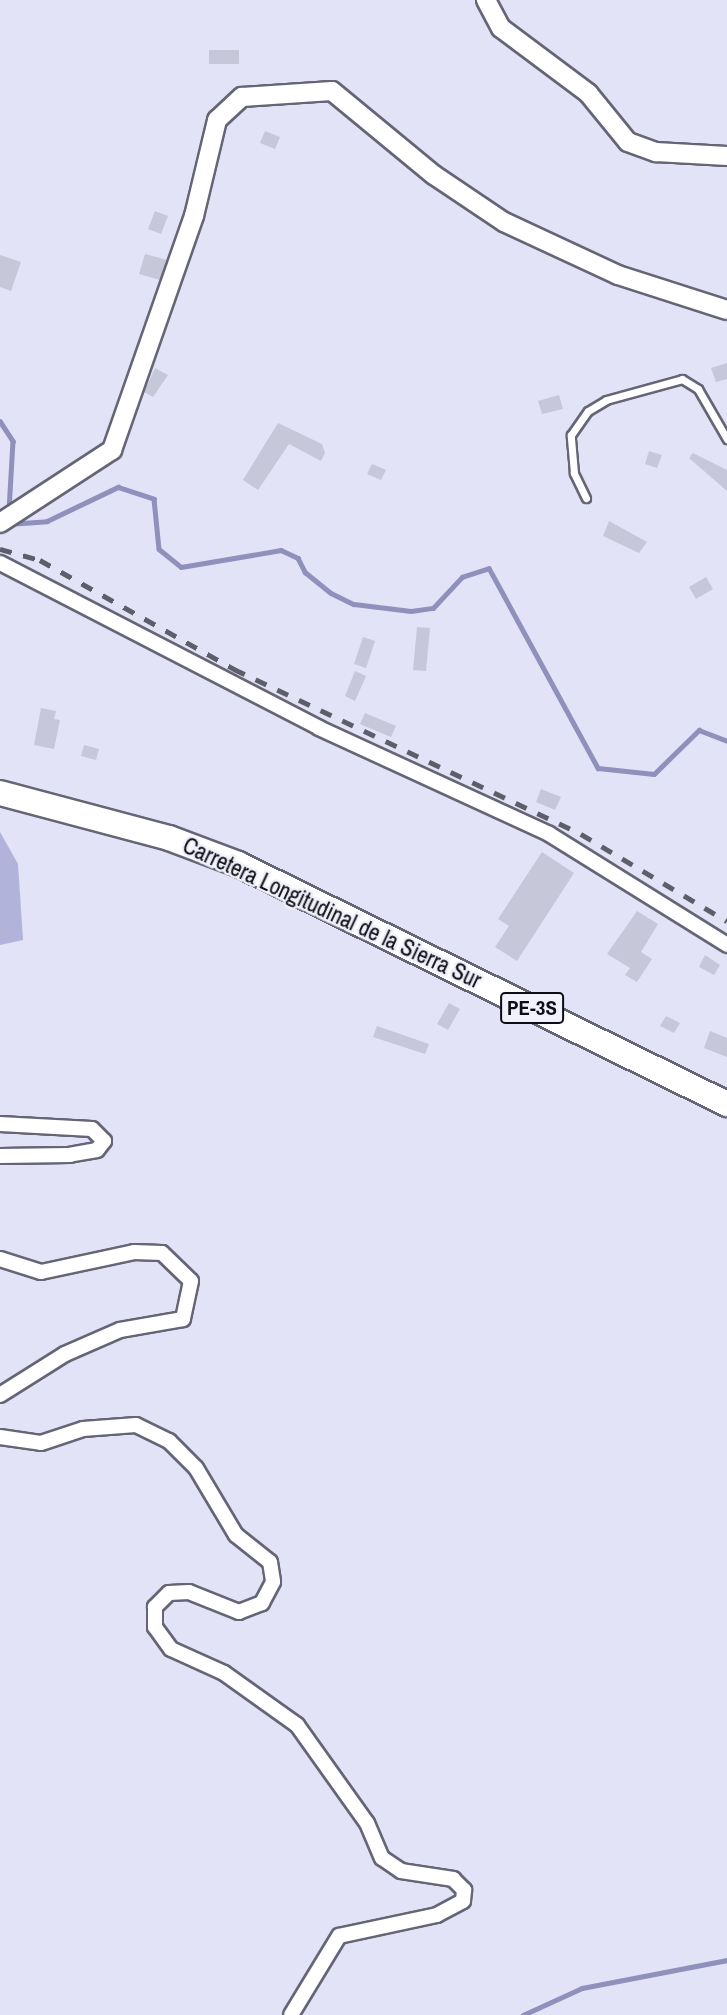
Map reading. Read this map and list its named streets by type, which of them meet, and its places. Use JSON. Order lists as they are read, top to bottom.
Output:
{
  "streets": {
    "highway": ["Carretera Longitudinal de la Sierra Sur", "PE-3S"]
  }
}
